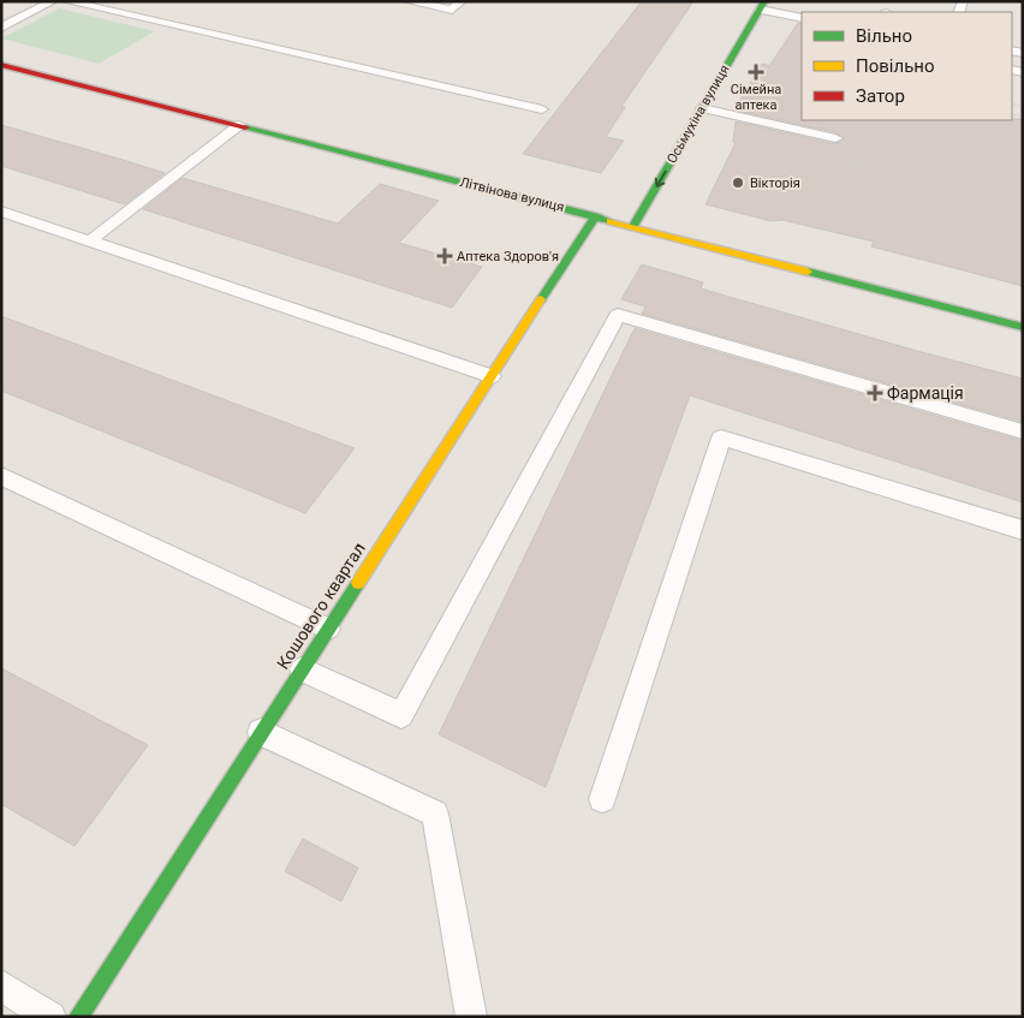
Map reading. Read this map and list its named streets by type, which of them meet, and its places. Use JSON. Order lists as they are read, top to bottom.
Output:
{
  "streets": {
    "street": ["Осьмухіна вулиця", "Літвінова вулиця", "Кошового квартал"]
  },
  "crossings": [
    ["Осьмухіна вулиця", "Літвінова вулиця"],
    ["Літвінова вулиця", "Кошового квартал"]
  ],
  "one_way": ["Осьмухіна вулиця"],
  "places": {
    "health": ["Сімейна аптека", "Аптека Здоров'я", "Фармація"],
    "other": ["Вікторія"]
  },
  "legend": ["Вільно", "Повільно", "Затор"]
}
